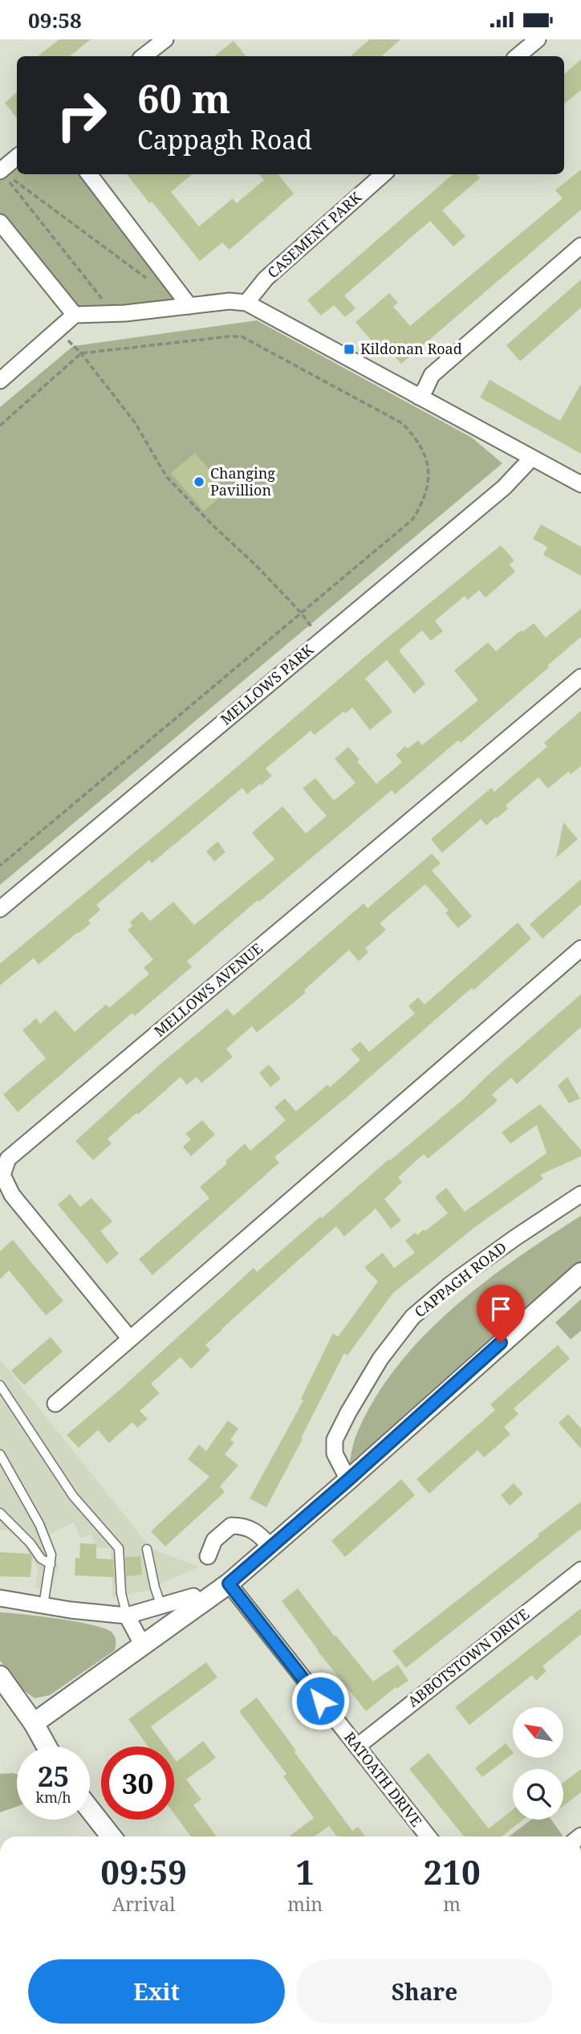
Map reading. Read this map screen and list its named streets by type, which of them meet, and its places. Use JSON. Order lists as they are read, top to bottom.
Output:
{
  "streets": {
    "street": [
      "CASEMENT PARK",
      "MELLOWS PARK",
      "MELLOWS AVENUE",
      "CAPPAGH ROAD",
      "ABBOTSTOWN DRIVE",
      "RATOATH DRIVE"
    ]
  },
  "crossings": [
    ["ABBOTSTOWN DRIVE", "RATOATH DRIVE"]
  ],
  "places": {
    "transit": ["Kildonan Road"],
    "other": ["Changing Pavillion"]
  },
  "north": "top left",
  "page": {
    "status": "09:58",
    "turn": ["60 m", "Cappagh Road"],
    "speed": "25 km/h",
    "limit": "30",
    "eta": [
      "09:59",
      "Arrival",
      "1",
      "min",
      "210",
      "m"
    ],
    "buttons": ["Exit", "Share"]
  }
}
